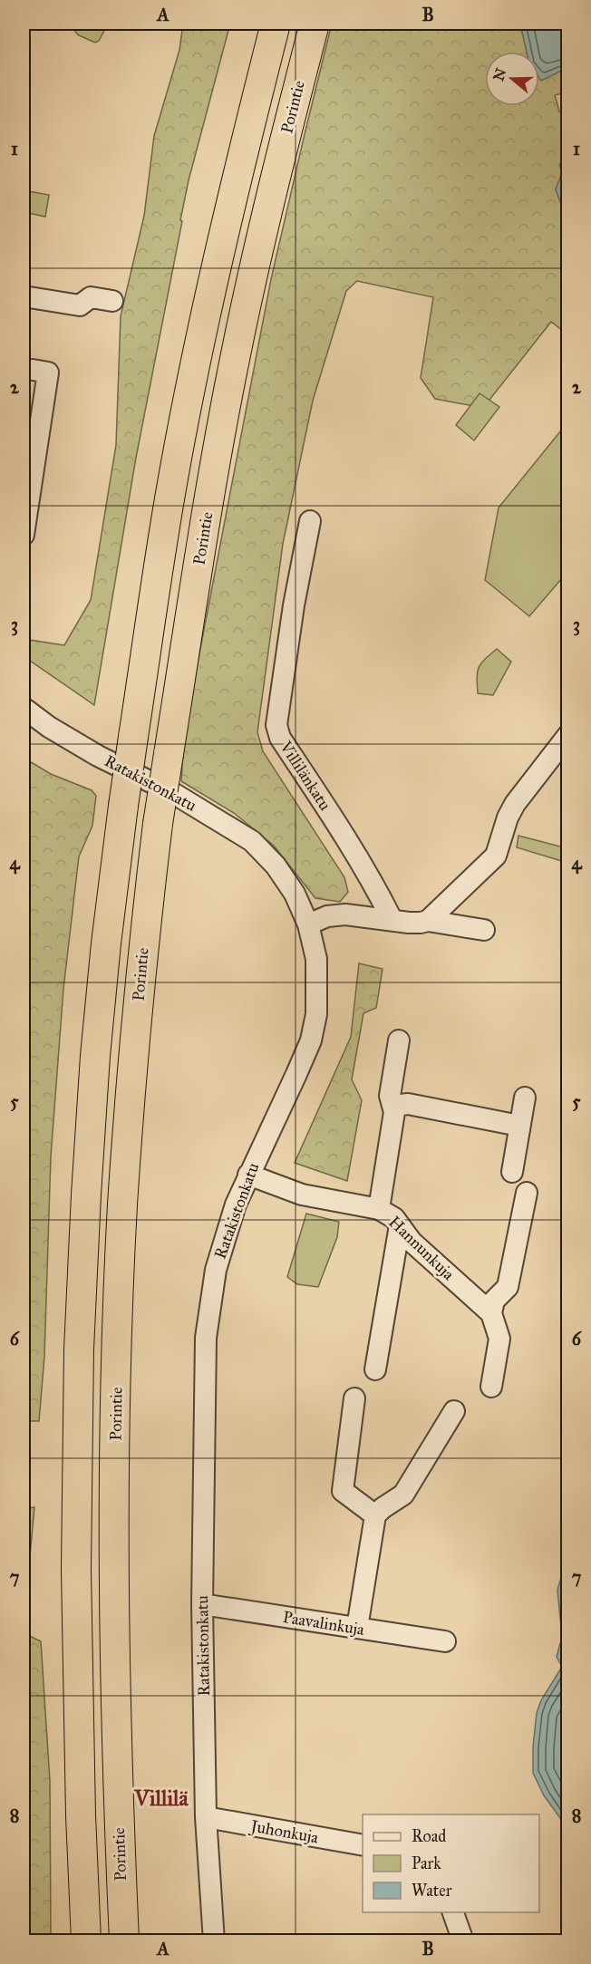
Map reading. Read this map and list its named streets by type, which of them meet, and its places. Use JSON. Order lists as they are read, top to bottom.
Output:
{
  "streets": {
    "highway": ["Porintie"],
    "street": [
      "Villilänkatu",
      "Ratakistonkatu",
      "Hannunkuja",
      "Paavalinkuja",
      "Juhonkuja"
    ]
  },
  "crossings": [
    ["Ratakistonkatu", "Hannunkuja"],
    ["Ratakistonkatu", "Paavalinkuja"],
    ["Ratakistonkatu", "Juhonkuja"]
  ],
  "districts": ["Villilä"],
  "legend": ["Road", "Park", "Water"],
  "north": "left",
  "grid": {
    "columns": ["A", "B"],
    "rows": [
      "1",
      "2",
      "3",
      "4",
      "5",
      "6",
      "7",
      "8"
    ]
  }
}
